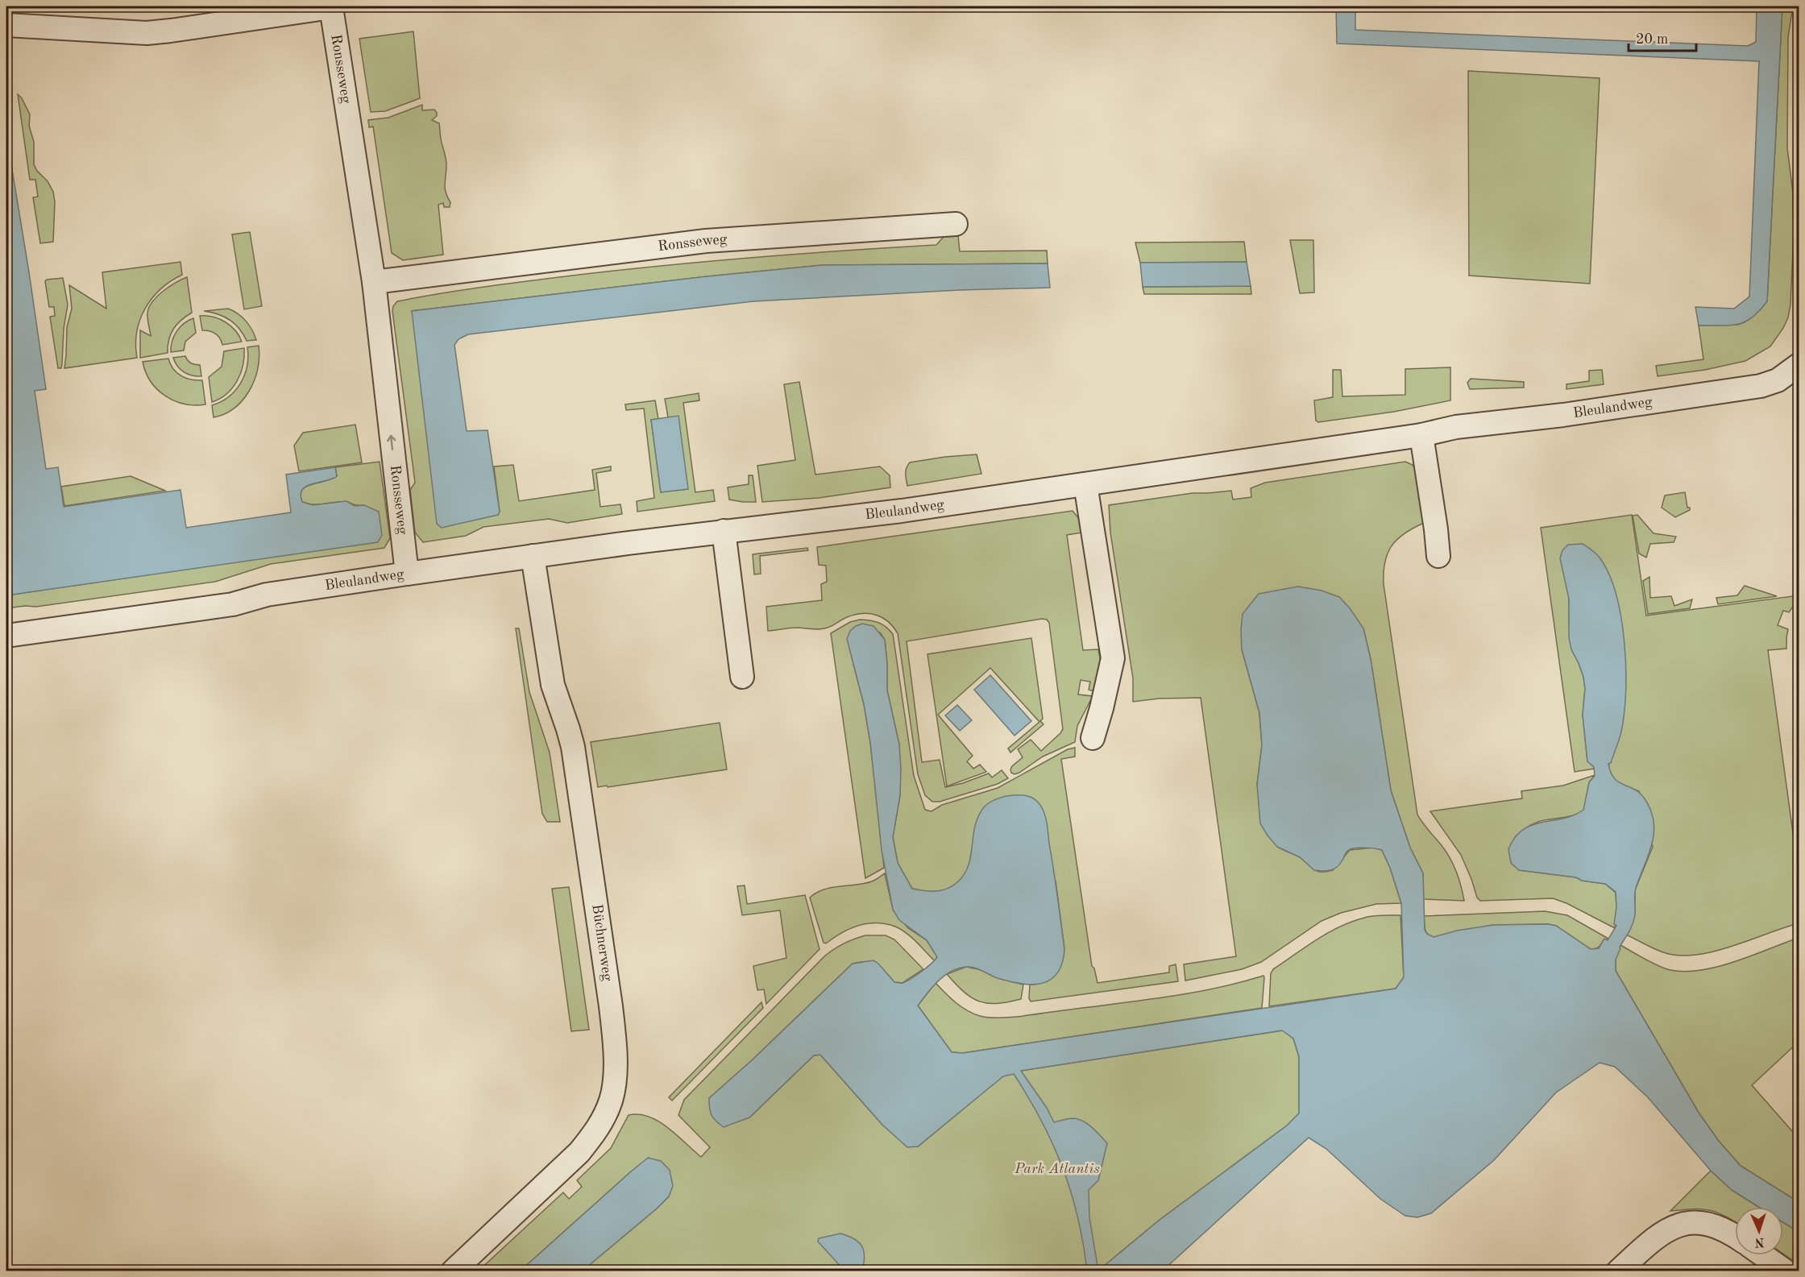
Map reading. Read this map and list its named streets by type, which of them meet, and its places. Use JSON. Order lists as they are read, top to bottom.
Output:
{
  "streets": {
    "street": ["Ronsseweg", "Bleulandweg", "Büchnerweg"]
  },
  "crossings": [
    ["Ronsseweg", "Bleulandweg"],
    ["Bleulandweg", "Büchnerweg"]
  ],
  "parks": ["Park Atlantis"],
  "scale_bar": "20 m",
  "north": "bottom"
}
